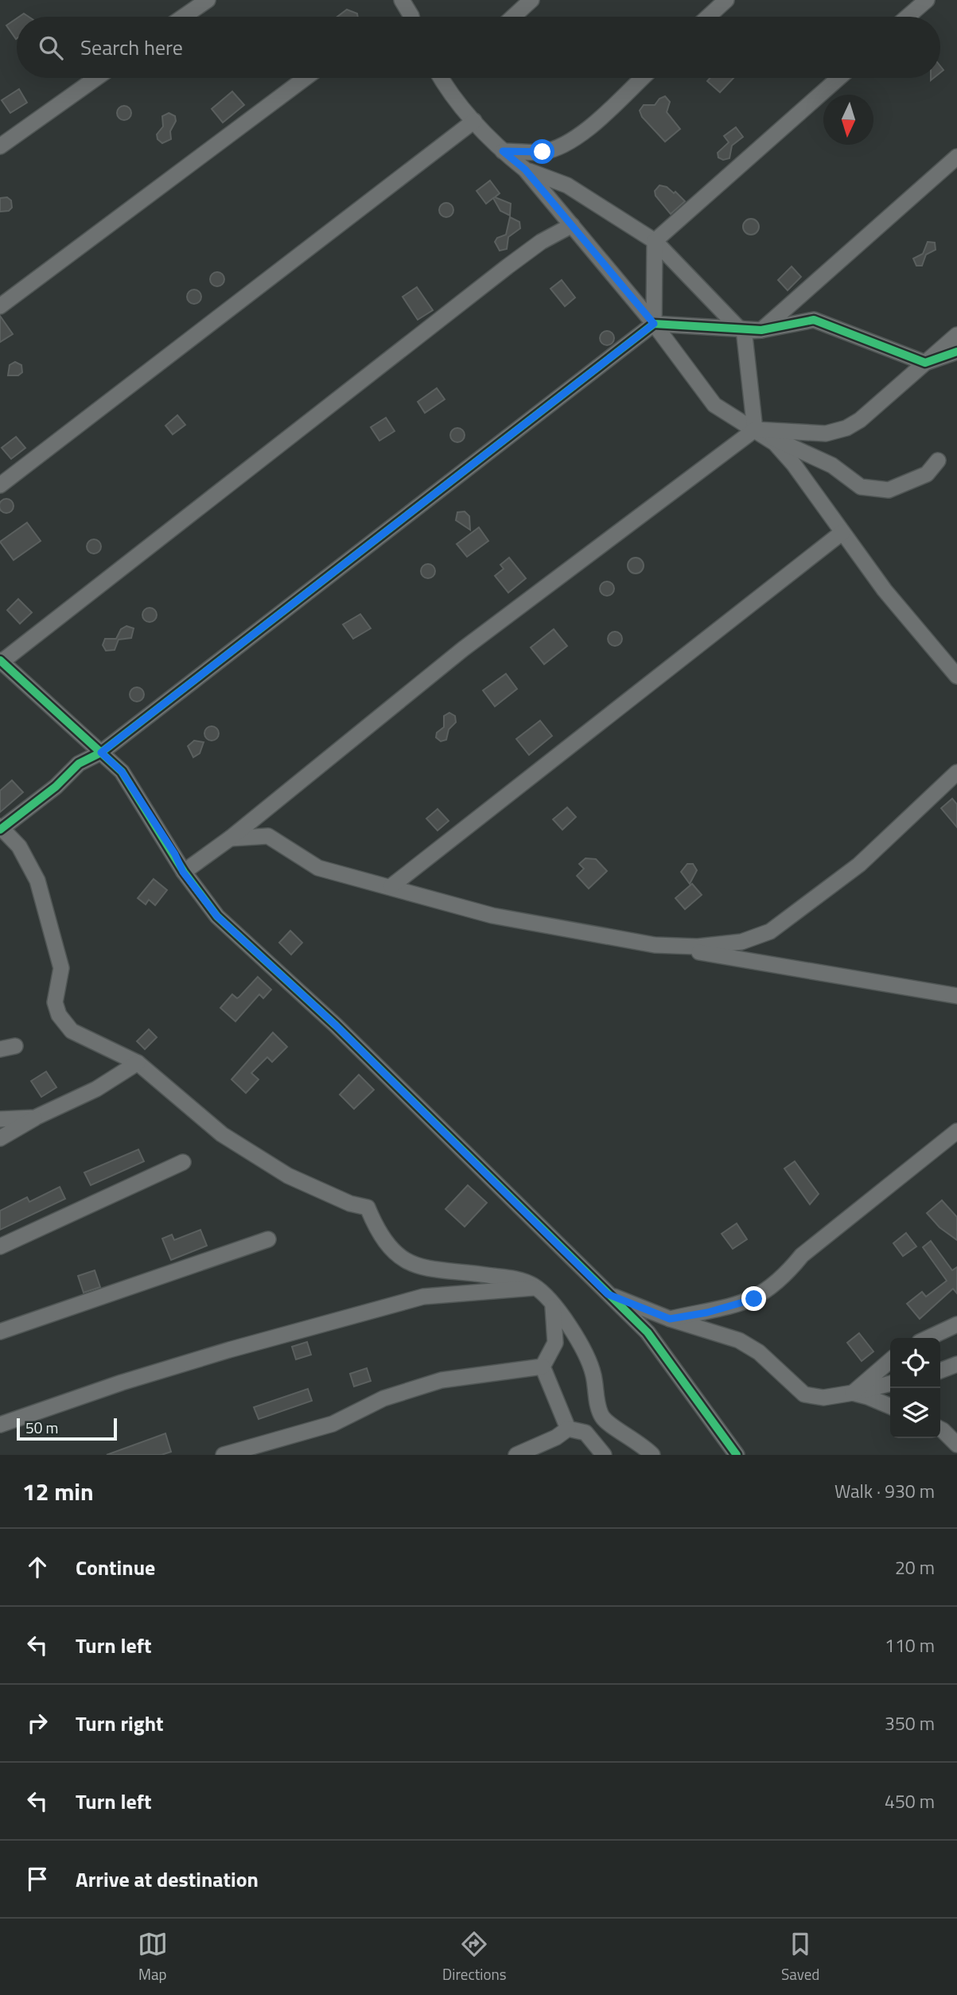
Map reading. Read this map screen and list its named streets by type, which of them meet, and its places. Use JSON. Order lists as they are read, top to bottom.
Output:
{
  "scale_bar": "50 m",
  "north": "bottom",
  "page": {
    "search": "Search here",
    "scale": "50 m",
    "heading": ["12 min", "Walk · 930 m"],
    "list": [
      ["Continue", "20 m"],
      ["Turn left", "110 m"],
      ["Turn right", "350 m"],
      ["Turn left", "450 m"],
      "Arrive at destination"
    ],
    "nav": ["Map", "Directions", "Saved"]
  }
}
